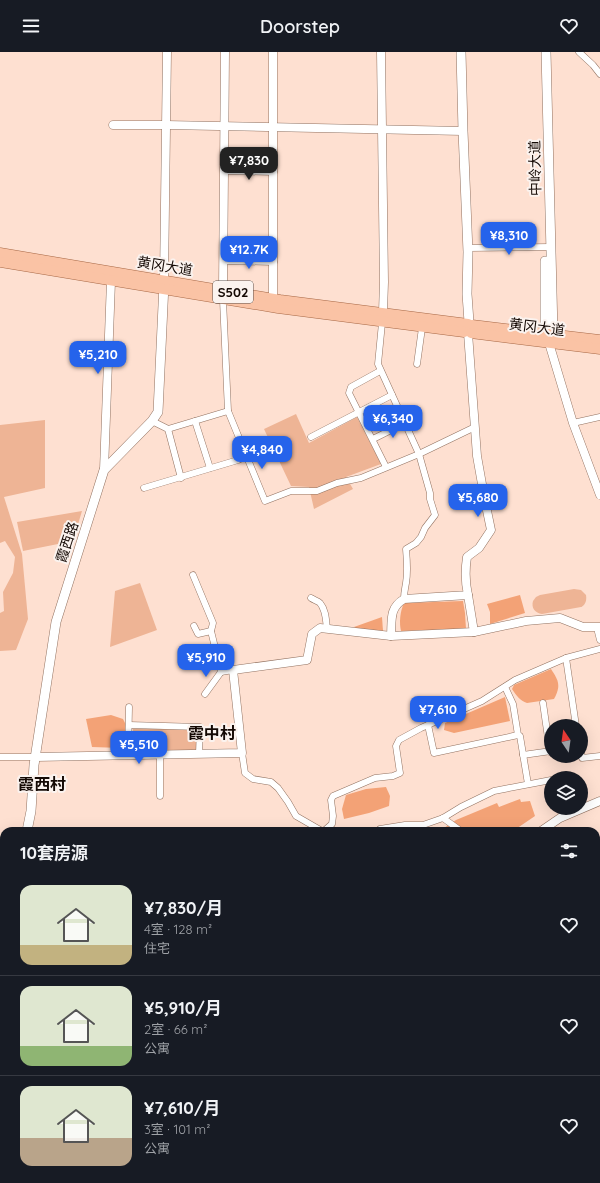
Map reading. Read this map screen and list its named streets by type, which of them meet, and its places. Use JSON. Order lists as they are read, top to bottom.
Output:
{
  "streets": {
    "main road": [
      "中岭大道",
      "黄冈大道",
      "S502",
      "霞西路"
    ]
  },
  "districts": ["霞中村", "霞西村"],
  "north": "top",
  "page": {
    "header": "Doorstep",
    "price": [
      "¥7,830",
      "¥8,310",
      "¥12.7K",
      "¥5,210",
      "¥6,340",
      "¥4,840",
      "¥5,680",
      "¥5,910",
      "¥7,610",
      "¥5,510"
    ],
    "heading": "10套房源",
    "list": [
      {
        "name": "¥7,830/月",
        "note": "4室 · 128 m² · 住宅"
      },
      {
        "name": "¥5,910/月",
        "note": "2室 · 66 m² · 公寓"
      },
      {
        "name": "¥7,610/月",
        "note": "3室 · 101 m² · 公寓"
      }
    ]
  }
}
